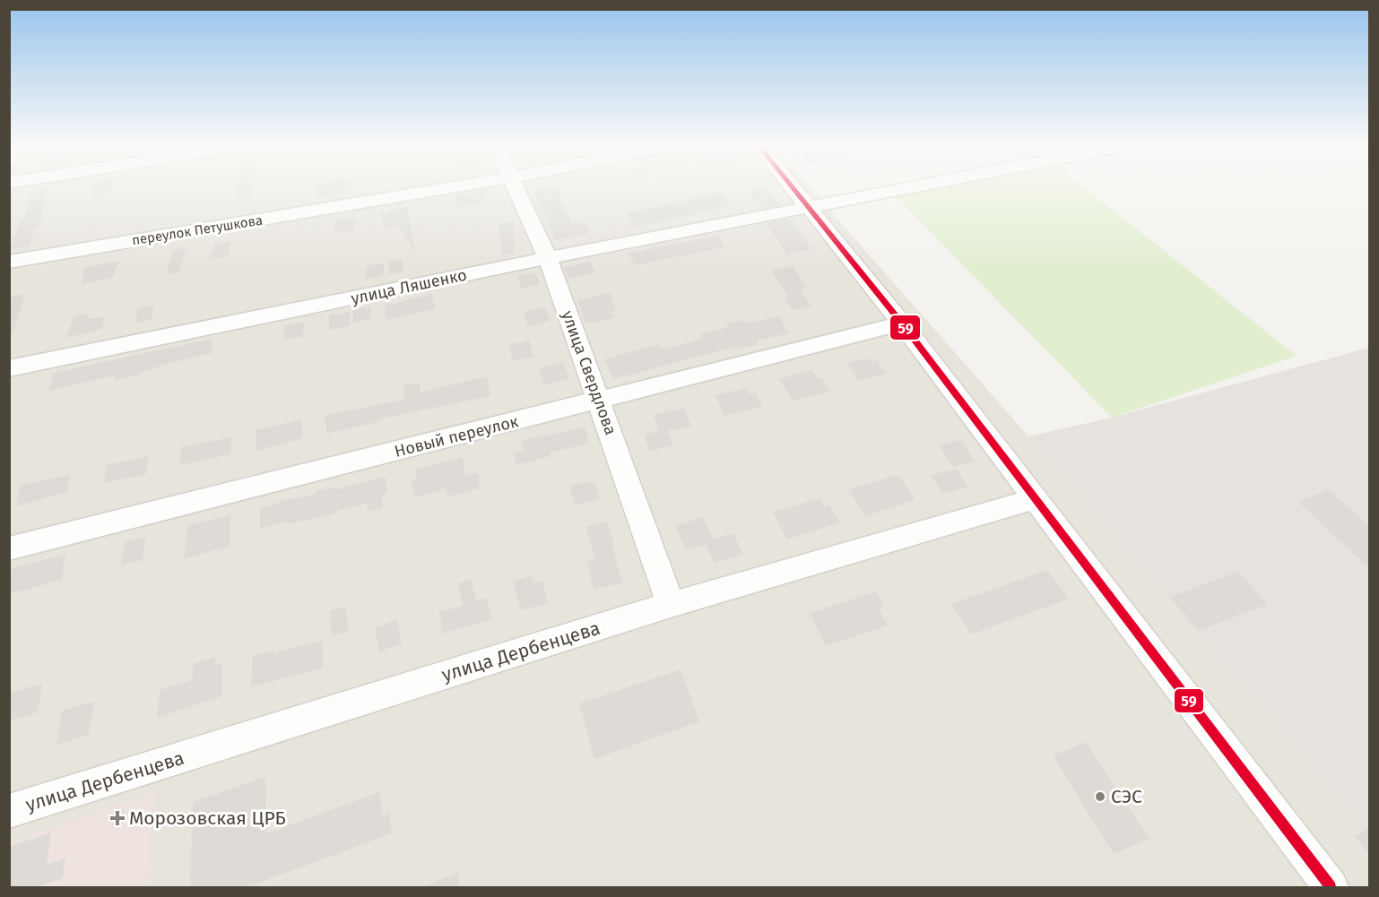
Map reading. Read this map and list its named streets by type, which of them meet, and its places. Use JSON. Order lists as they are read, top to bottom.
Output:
{
  "streets": {
    "street": [
      "переулок Петушкова",
      "улица Ляшенко",
      "улица Свердлова",
      "Новый переулок",
      "улица Дербенцева"
    ]
  },
  "crossings": [
    ["улица Ляшенко", "улица Свердлова"],
    ["улица Свердлова", "Новый переулок"],
    ["улица Свердлова", "улица Дербенцева"]
  ],
  "places": {
    "other": ["СЭС"],
    "health": ["Морозовская ЦРБ"]
  },
  "lines": ["transit line 59"]
}
